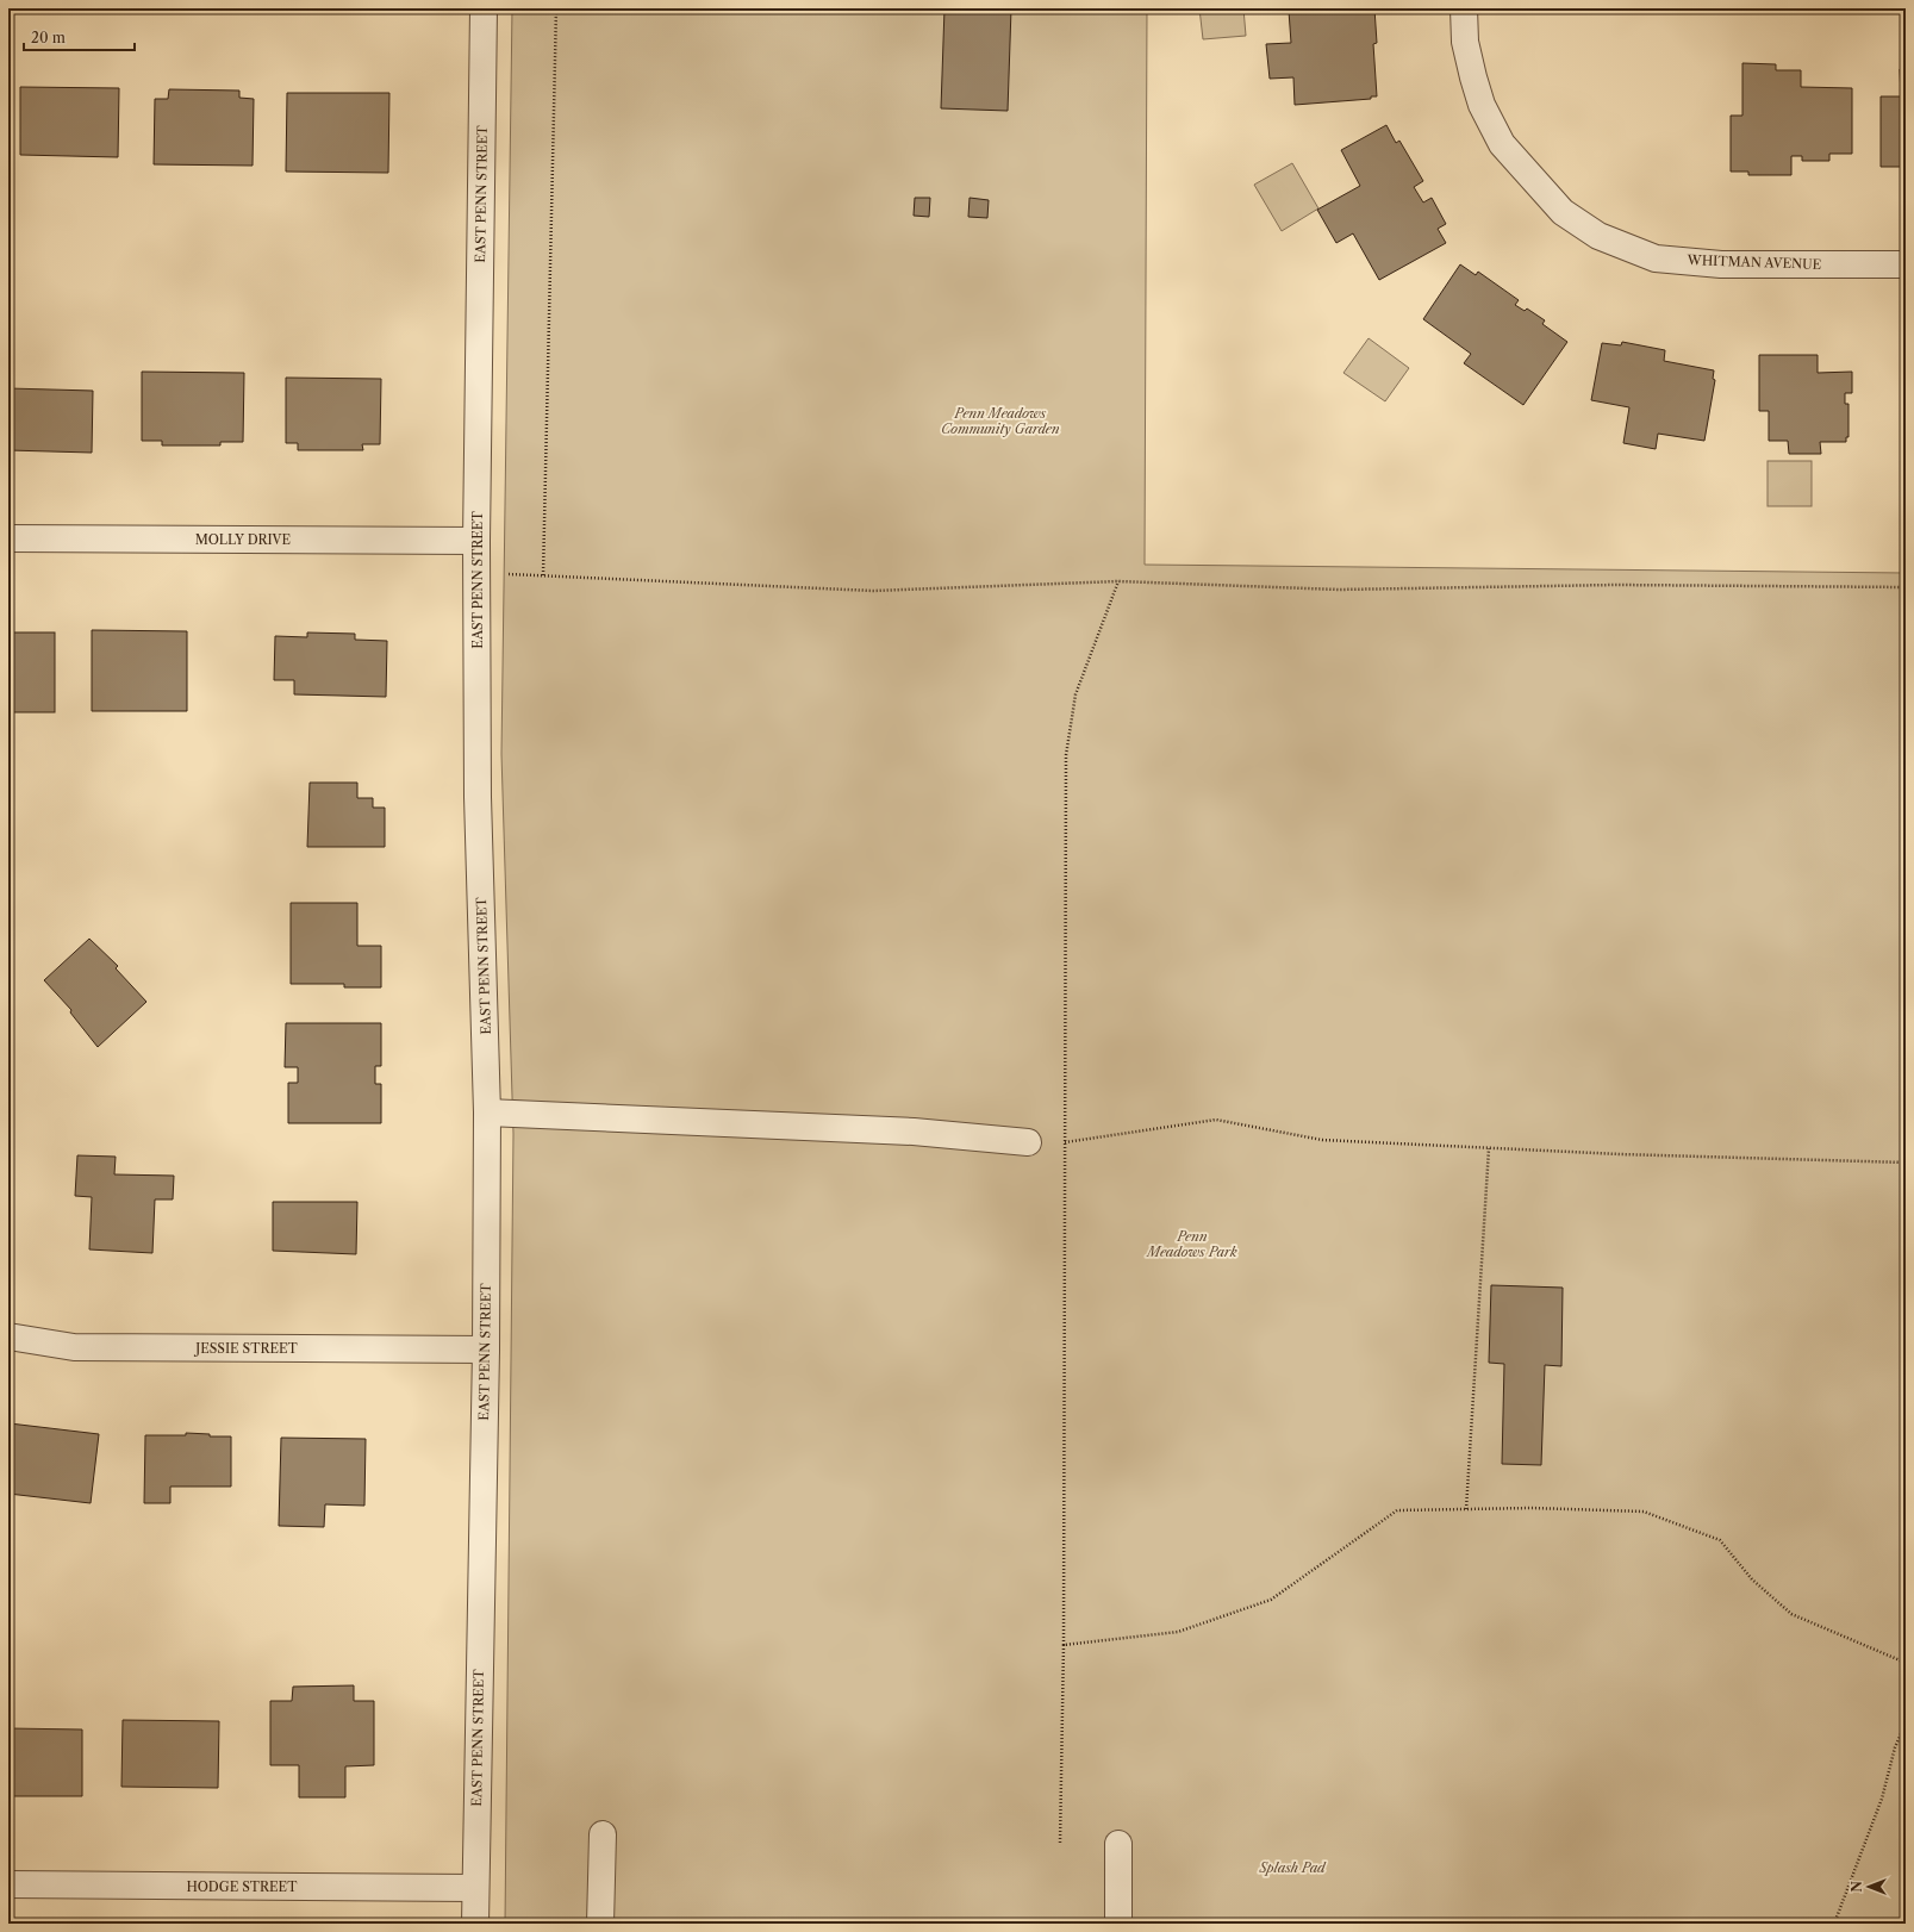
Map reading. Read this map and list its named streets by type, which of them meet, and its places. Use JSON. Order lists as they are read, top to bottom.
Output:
{
  "streets": {
    "street": [
      "EAST PENN STREET",
      "WHITMAN AVENUE",
      "MOLLY DRIVE",
      "JESSIE STREET",
      "HODGE STREET"
    ]
  },
  "crossings": [
    ["EAST PENN STREET", "MOLLY DRIVE"],
    ["EAST PENN STREET", "JESSIE STREET"],
    ["EAST PENN STREET", "HODGE STREET"]
  ],
  "parks": ["Penn Meadows Community Garden", "Penn Meadows Park", "Splash Pad"],
  "scale_bar": "20 m",
  "north": "left"
}
